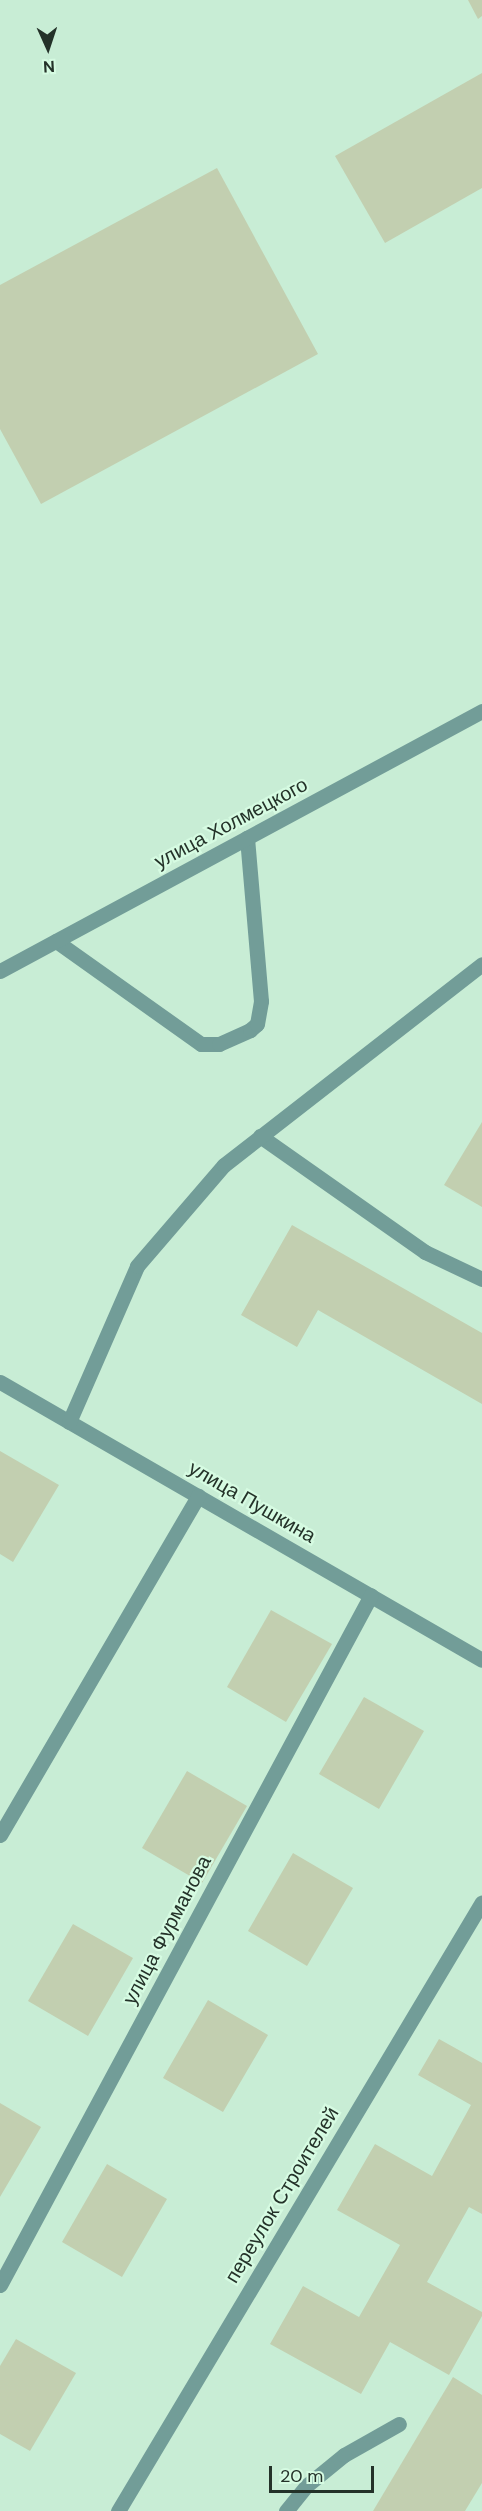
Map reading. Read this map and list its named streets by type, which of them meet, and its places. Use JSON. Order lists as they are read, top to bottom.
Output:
{
  "streets": {
    "street": [
      "улица Холмецкого",
      "улица Пушкина",
      "улица Фурманова",
      "переулок Строителей"
    ]
  },
  "crossings": [
    ["улица Пушкина", "улица Фурманова"]
  ],
  "scale_bar": "20 m",
  "north": "bottom"
}
